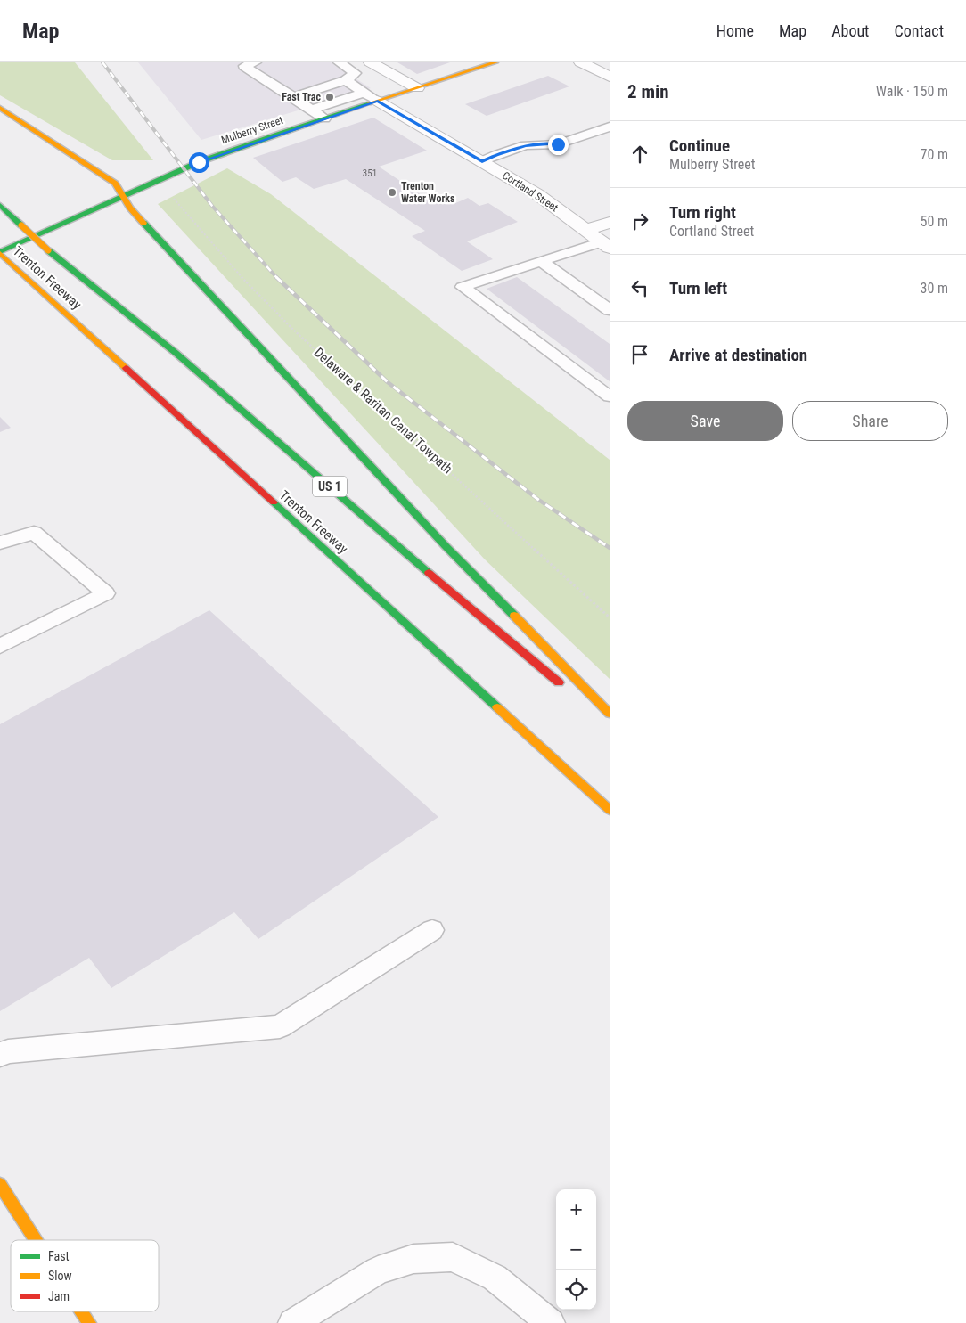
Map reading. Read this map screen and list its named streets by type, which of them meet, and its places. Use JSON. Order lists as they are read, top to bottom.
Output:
{
  "streets": {
    "main road": ["Mulberry Street", "Trenton Freeway", "US 1"],
    "street": ["Cortland Street"],
    "path": ["Delaware & Raritan Canal Towpath"]
  },
  "crossings": [
    ["Mulberry Street", "Cortland Street"],
    ["Mulberry Street", "Trenton Freeway"]
  ],
  "places": ["Fast Trac", "Trenton Water Works"],
  "house_numbers": ["351"],
  "legend": ["Fast", "Slow", "Jam"],
  "page": {
    "header": "Map",
    "nav": [
      "Home",
      "Map",
      "About",
      "Contact"
    ],
    "heading": ["2 min", "Walk · 150 m"],
    "list": [
      ["Continue", "Mulberry Street", "70 m"],
      ["Turn right", "Cortland Street", "50 m"],
      ["Turn left", "30 m"],
      "Arrive at destination"
    ],
    "buttons": ["Save", "Share"],
    "map_buttons": ["+", "−"]
  }
}
